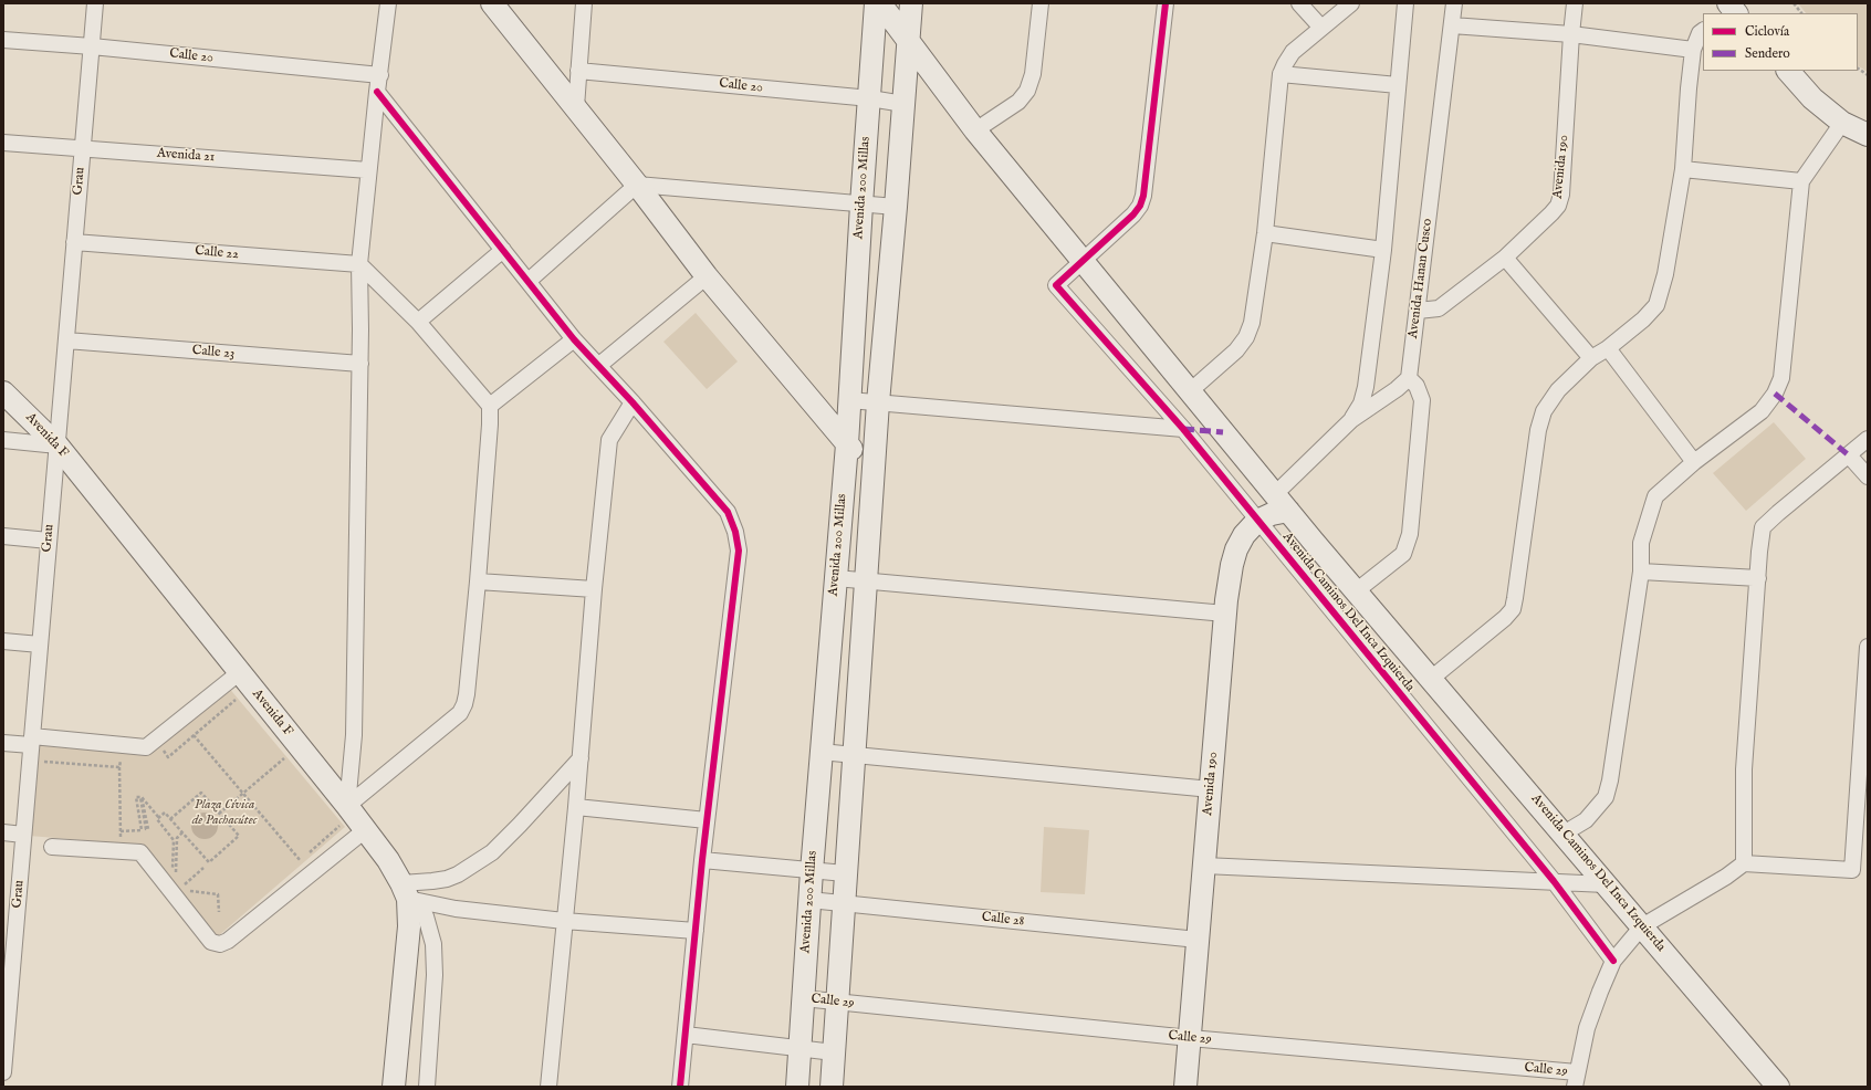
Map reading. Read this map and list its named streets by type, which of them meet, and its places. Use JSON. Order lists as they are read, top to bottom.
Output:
{
  "streets": {
    "main road": [
      "Avenida 190",
      "Avenida 200 Millas",
      "Avenida F",
      "Avenida Caminos Del Inca Izquierda"
    ],
    "street": [
      "Calle 20",
      "Avenida 21",
      "Grau",
      "Calle 22",
      "Avenida Hanan Cusco",
      "Calle 23",
      "Calle 28",
      "Calle 29"
    ]
  },
  "crossings": [
    ["Calle 20", "Grau"],
    ["Calle 20", "Avenida 200 Millas"],
    ["Avenida 21", "Grau"],
    ["Avenida 190", "Avenida Hanan Cusco"],
    ["Avenida 190", "Avenida Caminos Del Inca Izquierda"],
    ["Avenida 190", "Calle 28"],
    ["Avenida 190", "Calle 29"],
    ["Grau", "Calle 22"],
    ["Grau", "Calle 23"],
    ["Grau", "Avenida F"],
    ["Avenida 200 Millas", "Calle 28"],
    ["Avenida 200 Millas", "Calle 29"]
  ],
  "parks": ["Plaza Cívica de Pachacútec"],
  "legend": ["Ciclovía", "Sendero"]
}
